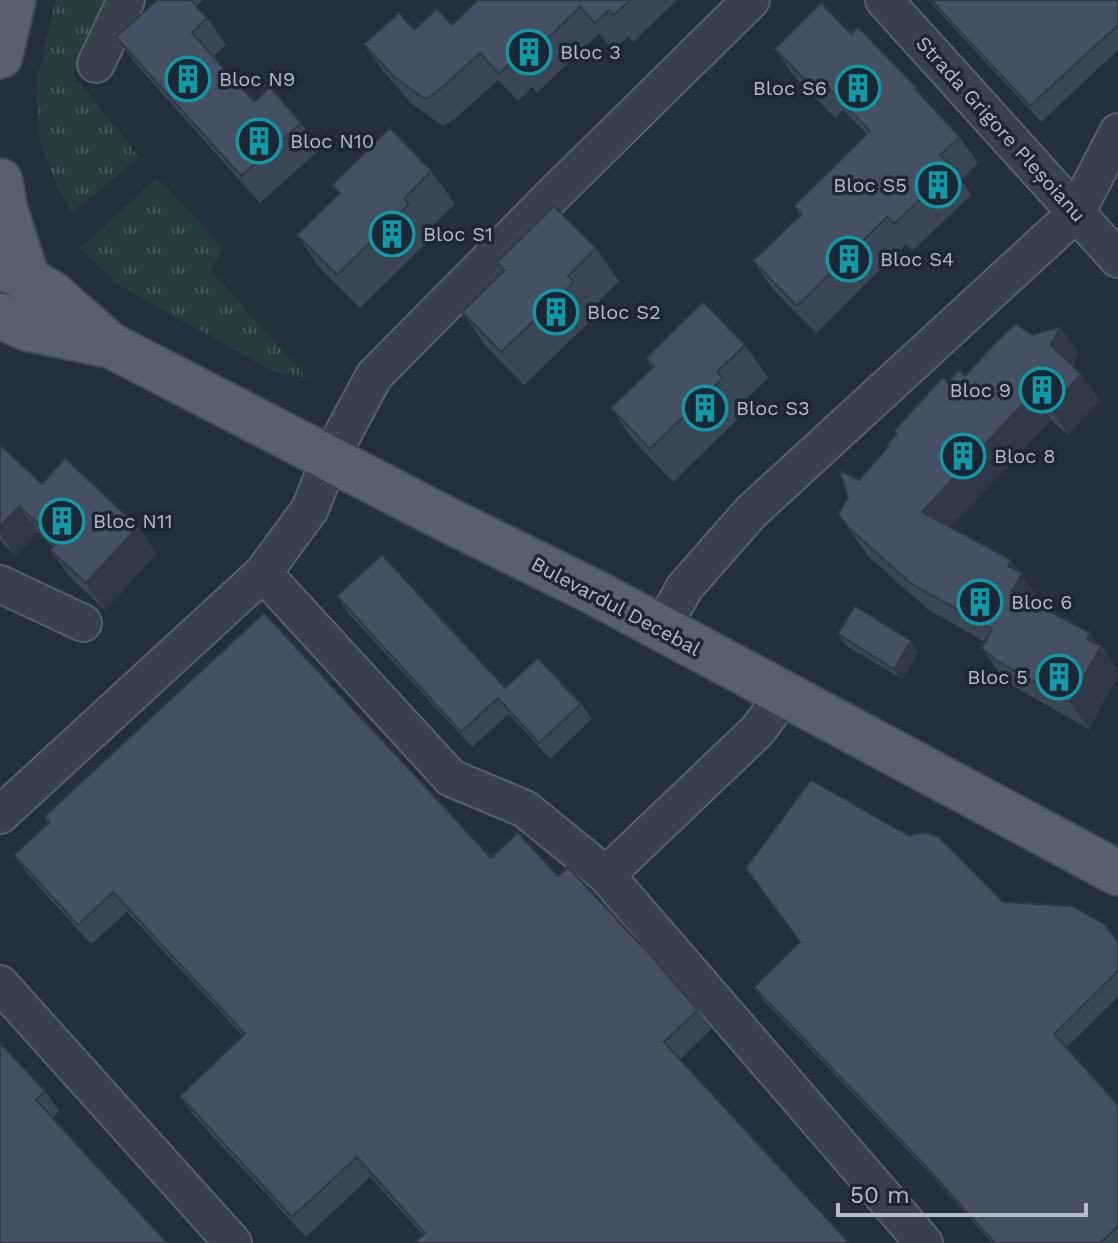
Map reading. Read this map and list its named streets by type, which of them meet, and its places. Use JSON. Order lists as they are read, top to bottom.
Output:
{
  "streets": {
    "main road": ["Bulevardul Decebal"],
    "street": ["Strada Grigore Pleșoianu"]
  },
  "places": {
    "building": [
      "Bloc 3",
      "Bloc N9",
      "Bloc S6",
      "Bloc N10",
      "Bloc S5",
      "Bloc S1",
      "Bloc S4",
      "Bloc S2",
      "Bloc 9",
      "Bloc S3",
      "Bloc 8",
      "Bloc N11",
      "Bloc 6",
      "Bloc 5"
    ]
  },
  "scale_bar": "50 m"
}
